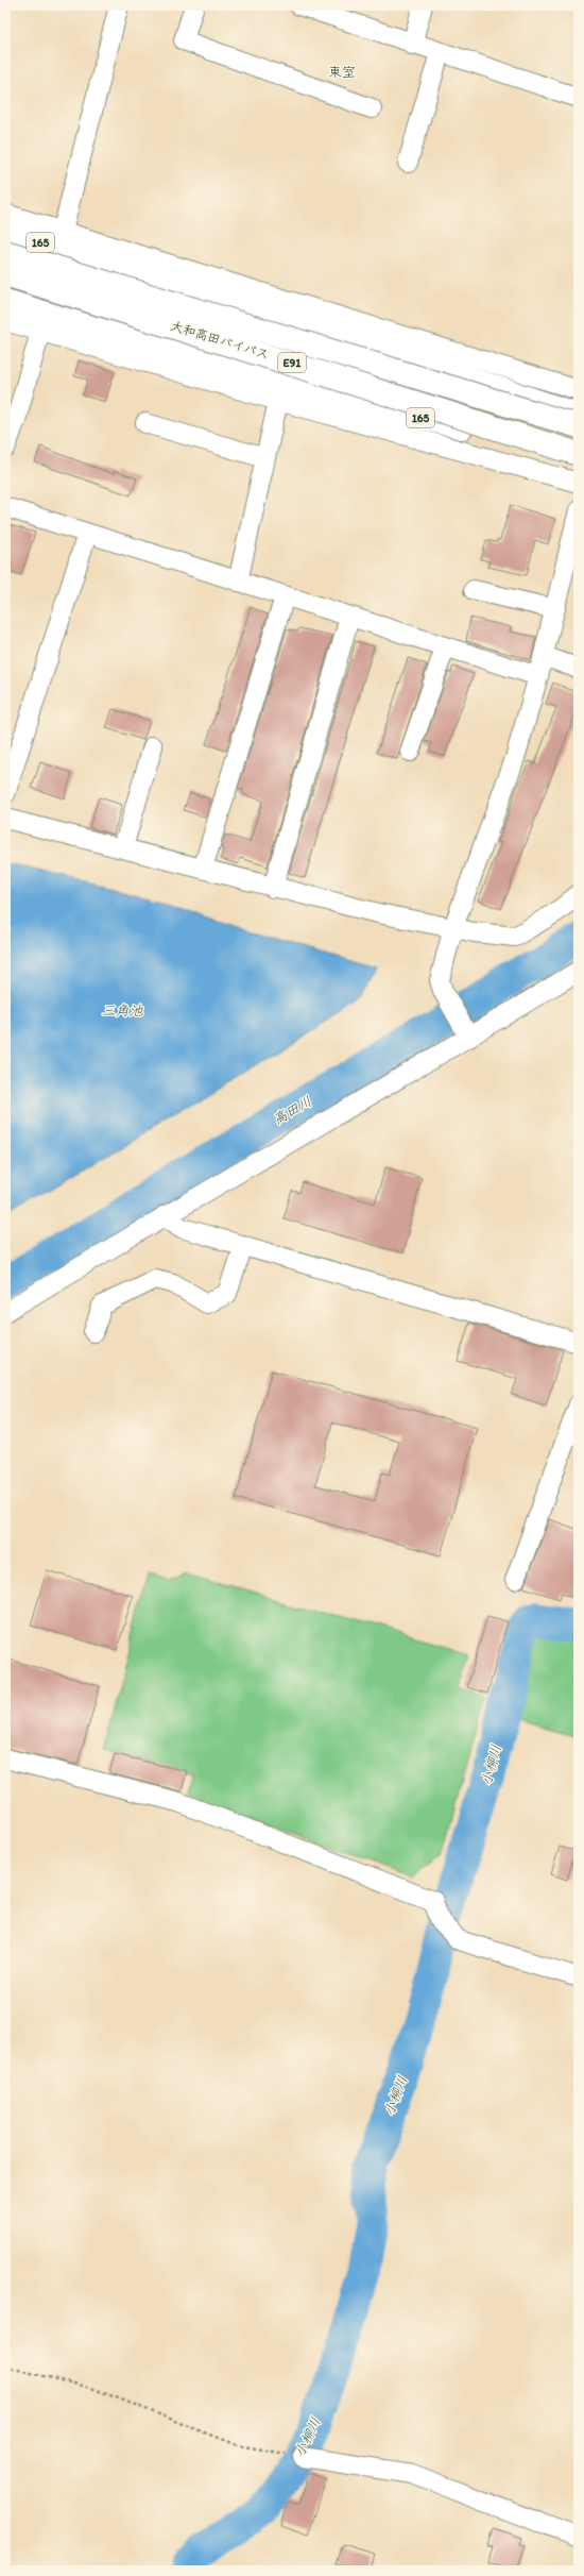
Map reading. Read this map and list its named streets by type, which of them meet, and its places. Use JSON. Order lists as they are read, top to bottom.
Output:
{
  "streets": {
    "highway": ["165", "大和高田バイパス", "E91"]
  },
  "crossings": [
    ["165", "大和高田バイパス"]
  ],
  "districts": ["東室"],
  "water": ["三角池", "高田川", "小柳川"]
}
